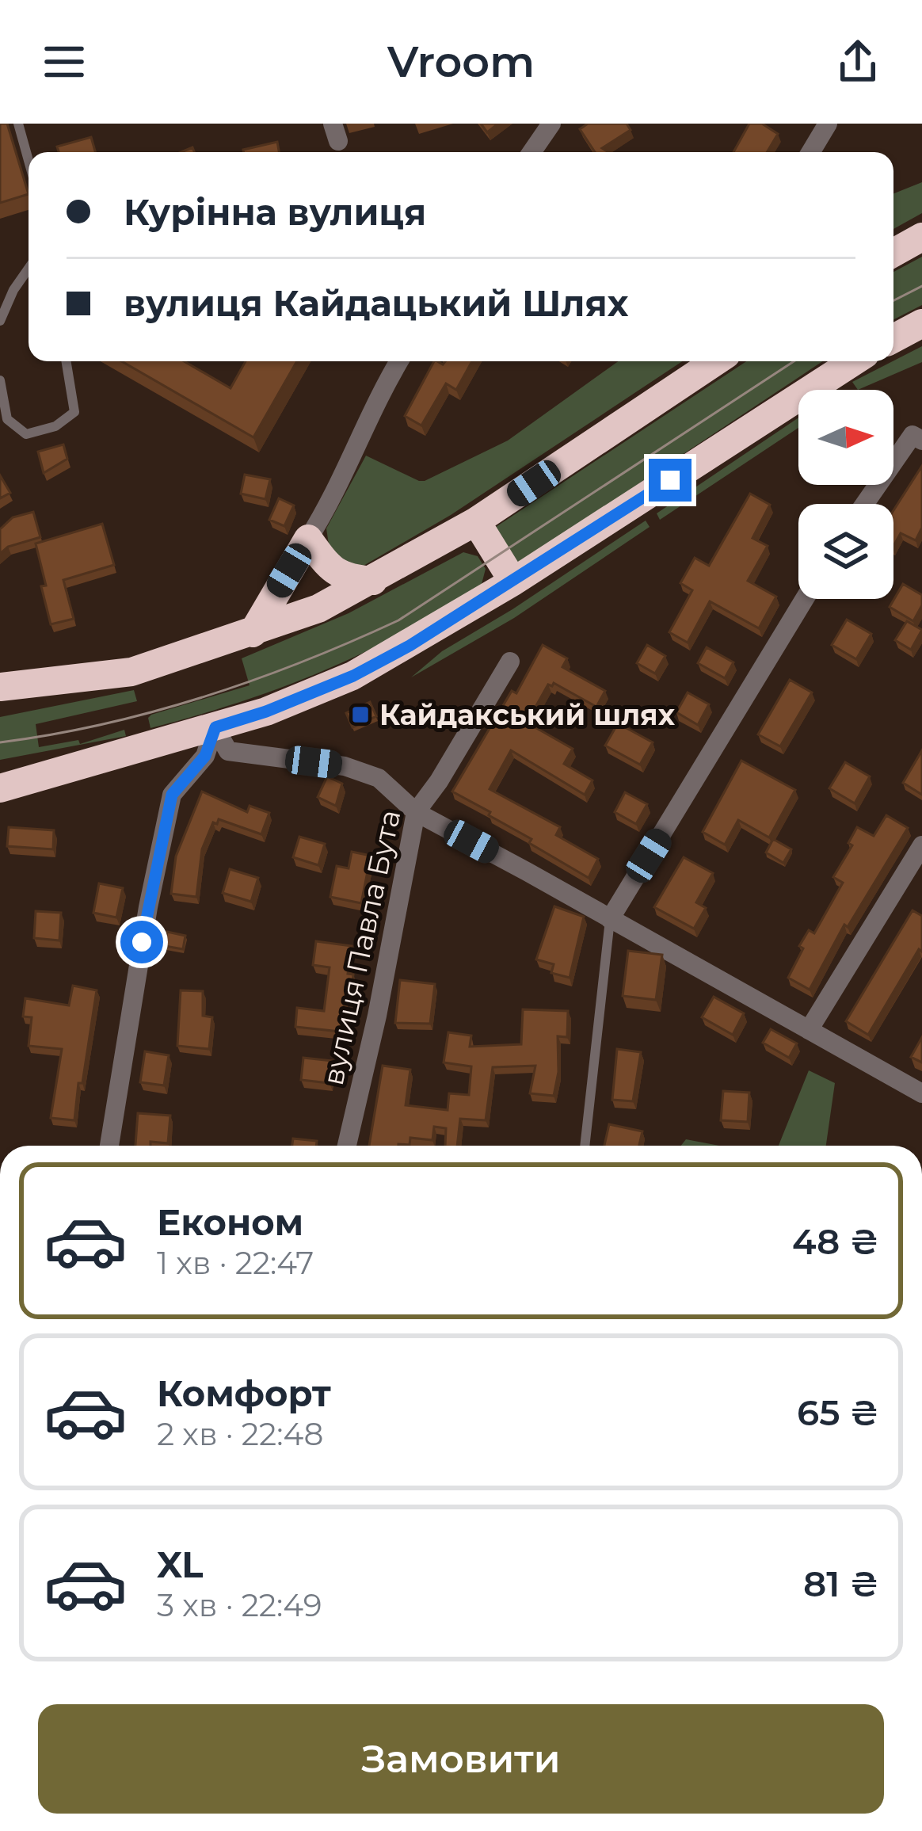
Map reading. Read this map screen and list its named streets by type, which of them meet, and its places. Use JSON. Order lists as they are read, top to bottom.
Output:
{
  "streets": {
    "street": ["вулиця Павла Бута"]
  },
  "places": {
    "transit": ["Кайдакський шлях"]
  },
  "north": "right",
  "page": {
    "header": "Vroom",
    "banner": ["Курінна вулиця", "вулиця Кайдацький Шлях"],
    "list": [
      {
        "name": "Економ",
        "note": "1 хв · 22:47",
        "value": "48 ₴"
      },
      {
        "name": "Комфорт",
        "note": "2 хв · 22:48",
        "value": "65 ₴"
      },
      {
        "name": "XL",
        "note": "3 хв · 22:49",
        "value": "81 ₴"
      }
    ],
    "buttons": "Замовити"
  }
}
